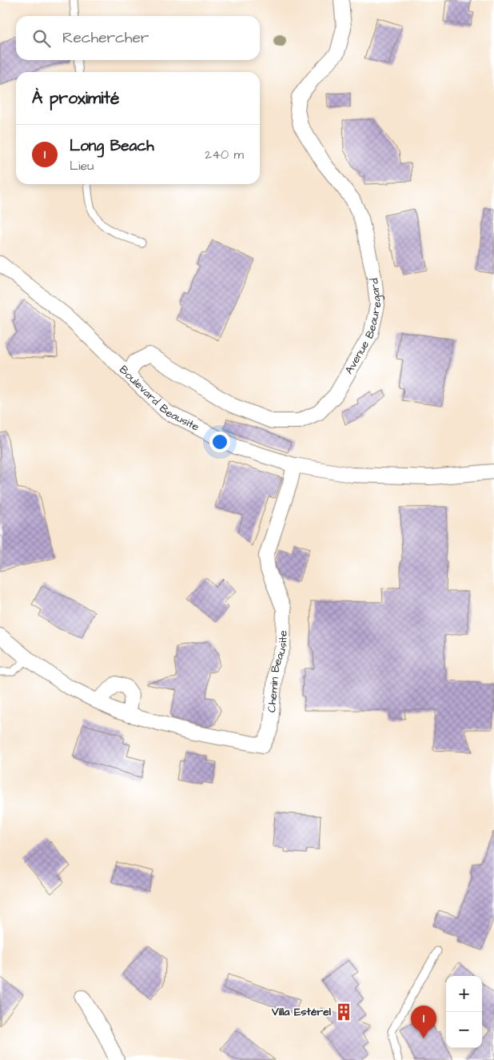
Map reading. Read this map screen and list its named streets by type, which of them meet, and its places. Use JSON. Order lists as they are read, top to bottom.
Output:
{
  "streets": {
    "street": ["Avenue Beauregard", "Boulevard Beausite", "Chemin Beausite"]
  },
  "crossings": [
    ["Avenue Beauregard", "Boulevard Beausite"],
    ["Boulevard Beausite", "Chemin Beausite"]
  ],
  "places": {
    "building": ["Villa Estérel"]
  },
  "page": {
    "search": "Rechercher",
    "heading": "À proximité",
    "list": [
      {
        "mark": "1",
        "name": "Long Beach",
        "note": "Lieu",
        "value": "240 m"
      }
    ],
    "map_buttons": ["+", "−"],
    "pins": "1"
  }
}
